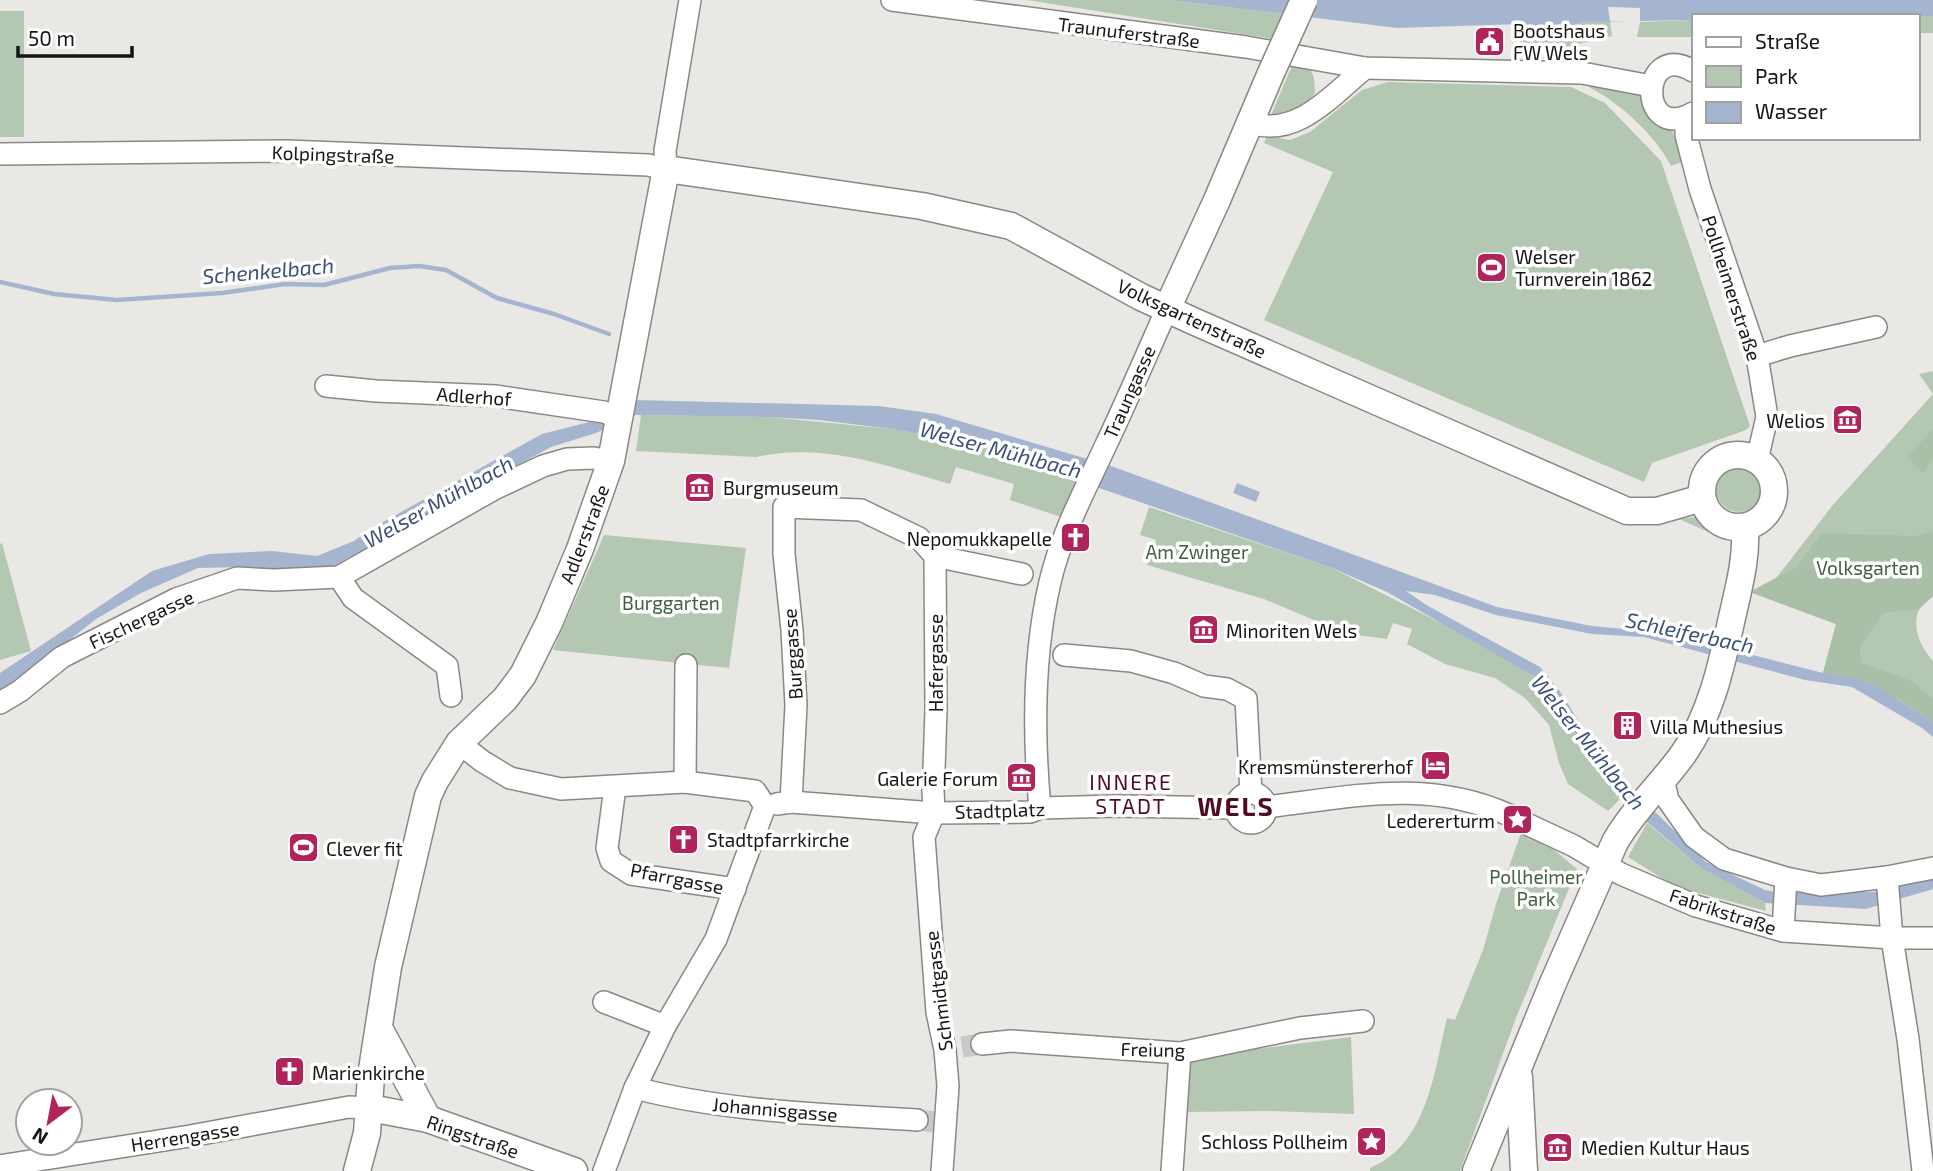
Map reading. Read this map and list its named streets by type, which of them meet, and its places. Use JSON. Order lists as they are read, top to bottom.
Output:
{
  "streets": {
    "main road": [
      "Volksgartenstraße",
      "Traungasse",
      "Adlerstraße",
      "Ringstraße"
    ],
    "street": [
      "Traunuferstraße",
      "Kolpingstraße",
      "Pollheimerstraße",
      "Adlerhof",
      "Fischergasse",
      "Burggasse",
      "Hafergasse",
      "Stadtplatz",
      "Pfarrgasse",
      "Fabrikstraße",
      "Schmidtgasse",
      "Freiung",
      "Johannisgasse",
      "Herrengasse"
    ]
  },
  "crossings": [
    ["Kolpingstraße", "Volksgartenstraße"],
    ["Kolpingstraße", "Adlerstraße"],
    ["Pollheimerstraße", "Volksgartenstraße"],
    ["Volksgartenstraße", "Traungasse"],
    ["Volksgartenstraße", "Adlerstraße"],
    ["Traungasse", "Stadtplatz"],
    ["Adlerhof", "Adlerstraße"],
    ["Adlerstraße", "Fischergasse"],
    ["Adlerstraße", "Stadtplatz"],
    ["Adlerstraße", "Herrengasse"],
    ["Adlerstraße", "Ringstraße"],
    ["Burggasse", "Hafergasse"],
    ["Burggasse", "Stadtplatz"],
    ["Hafergasse", "Stadtplatz"],
    ["Hafergasse", "Schmidtgasse"],
    ["Stadtplatz", "Pfarrgasse"],
    ["Stadtplatz", "Fabrikstraße"],
    ["Stadtplatz", "Schmidtgasse"],
    ["Pfarrgasse", "Johannisgasse"],
    ["Schmidtgasse", "Freiung"],
    ["Schmidtgasse", "Johannisgasse"],
    ["Herrengasse", "Ringstraße"]
  ],
  "districts": ["INNERE STADT", "WELS"],
  "water": ["Schenkelbach", "Welser Mühlbach", "Schleiferbach"],
  "parks": [
    "Am Zwinger",
    "Volksgarten",
    "Burggarten",
    "Pollheimer Park"
  ],
  "places": {
    "public building": ["Bootshaus FW Wels"],
    "sports": ["Welser Turnverein 1862", "Clever fit"],
    "museum": [
      "Welios",
      "Burgmuseum",
      "Minoriten Wels",
      "Galerie Forum",
      "Medien Kultur Haus"
    ],
    "church": ["Nepomukkapelle", "Stadtpfarrkirche", "Marienkirche"],
    "building": ["Villa Muthesius"],
    "hotel": ["Kremsmünstererhof"],
    "place": ["Ledererturm", "Schloss Pollheim"]
  },
  "legend": ["Straße", "Park", "Wasser"],
  "scale_bar": "50 m",
  "north": "bottom left"
}
